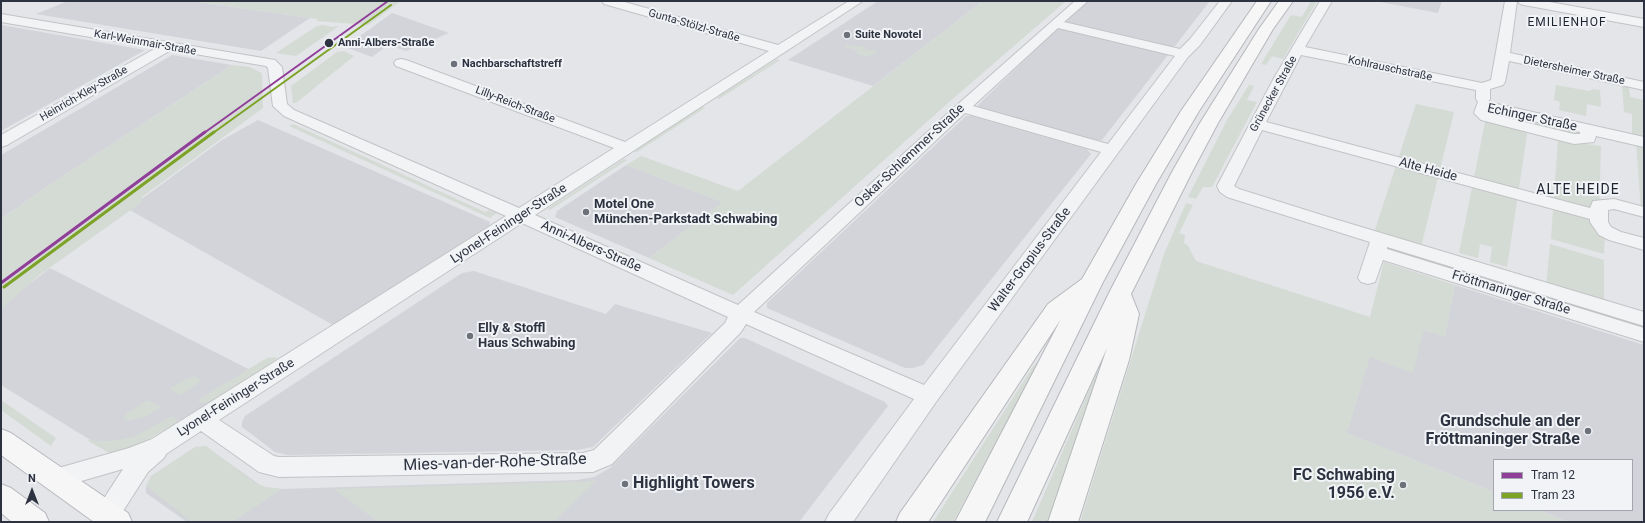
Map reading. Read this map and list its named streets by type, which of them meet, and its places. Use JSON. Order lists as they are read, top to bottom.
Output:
{
  "streets": {
    "street": [
      "Gunta-Stölzl-Straße",
      "Karl-Weinmair-Straße",
      "Kohlrauschstraße",
      "Dietersheimer Straße",
      "Heinrich-Kley-Straße",
      "Grünecker Straße",
      "Lilly-Reich-Straße",
      "Echinger Straße",
      "Oskar-Schlemmer-Straße",
      "Alte Heide",
      "Lyonel-Feininger-Straße",
      "Anni-Albers-Straße",
      "Walter-Gropius-Straße",
      "Fröttmaninger Straße",
      "Mies-van-der-Rohe-Straße"
    ]
  },
  "crossings": [
    ["Gunta-Stölzl-Straße", "Lyonel-Feininger-Straße"],
    ["Karl-Weinmair-Straße", "Heinrich-Kley-Straße"],
    ["Karl-Weinmair-Straße", "Anni-Albers-Straße"],
    ["Kohlrauschstraße", "Grünecker Straße"],
    ["Kohlrauschstraße", "Echinger Straße"],
    ["Grünecker Straße", "Alte Heide"],
    ["Grünecker Straße", "Fröttmaninger Straße"],
    ["Lilly-Reich-Straße", "Lyonel-Feininger-Straße"],
    ["Oskar-Schlemmer-Straße", "Anni-Albers-Straße"],
    ["Oskar-Schlemmer-Straße", "Mies-van-der-Rohe-Straße"],
    ["Lyonel-Feininger-Straße", "Anni-Albers-Straße"],
    ["Lyonel-Feininger-Straße", "Mies-van-der-Rohe-Straße"],
    ["Anni-Albers-Straße", "Walter-Gropius-Straße"],
    ["Anni-Albers-Straße", "Mies-van-der-Rohe-Straße"]
  ],
  "districts": ["EMILIENHOF", "ALTE HEIDE"],
  "places": [
    "Suite Novotel",
    "Anni-Albers-Straße",
    "Nachbarschaftstreff",
    "Motel One München-Parkstadt Schwabing",
    "Elly & Stoffl Haus Schwabing",
    "Grundschule an der Fröttmaninger Straße",
    "Highlight Towers",
    "FC Schwabing 1956 e.V."
  ],
  "lines": ["tram line 12", "tram line 23"],
  "legend": ["Tram 12", "Tram 23"],
  "north": "top"
}
